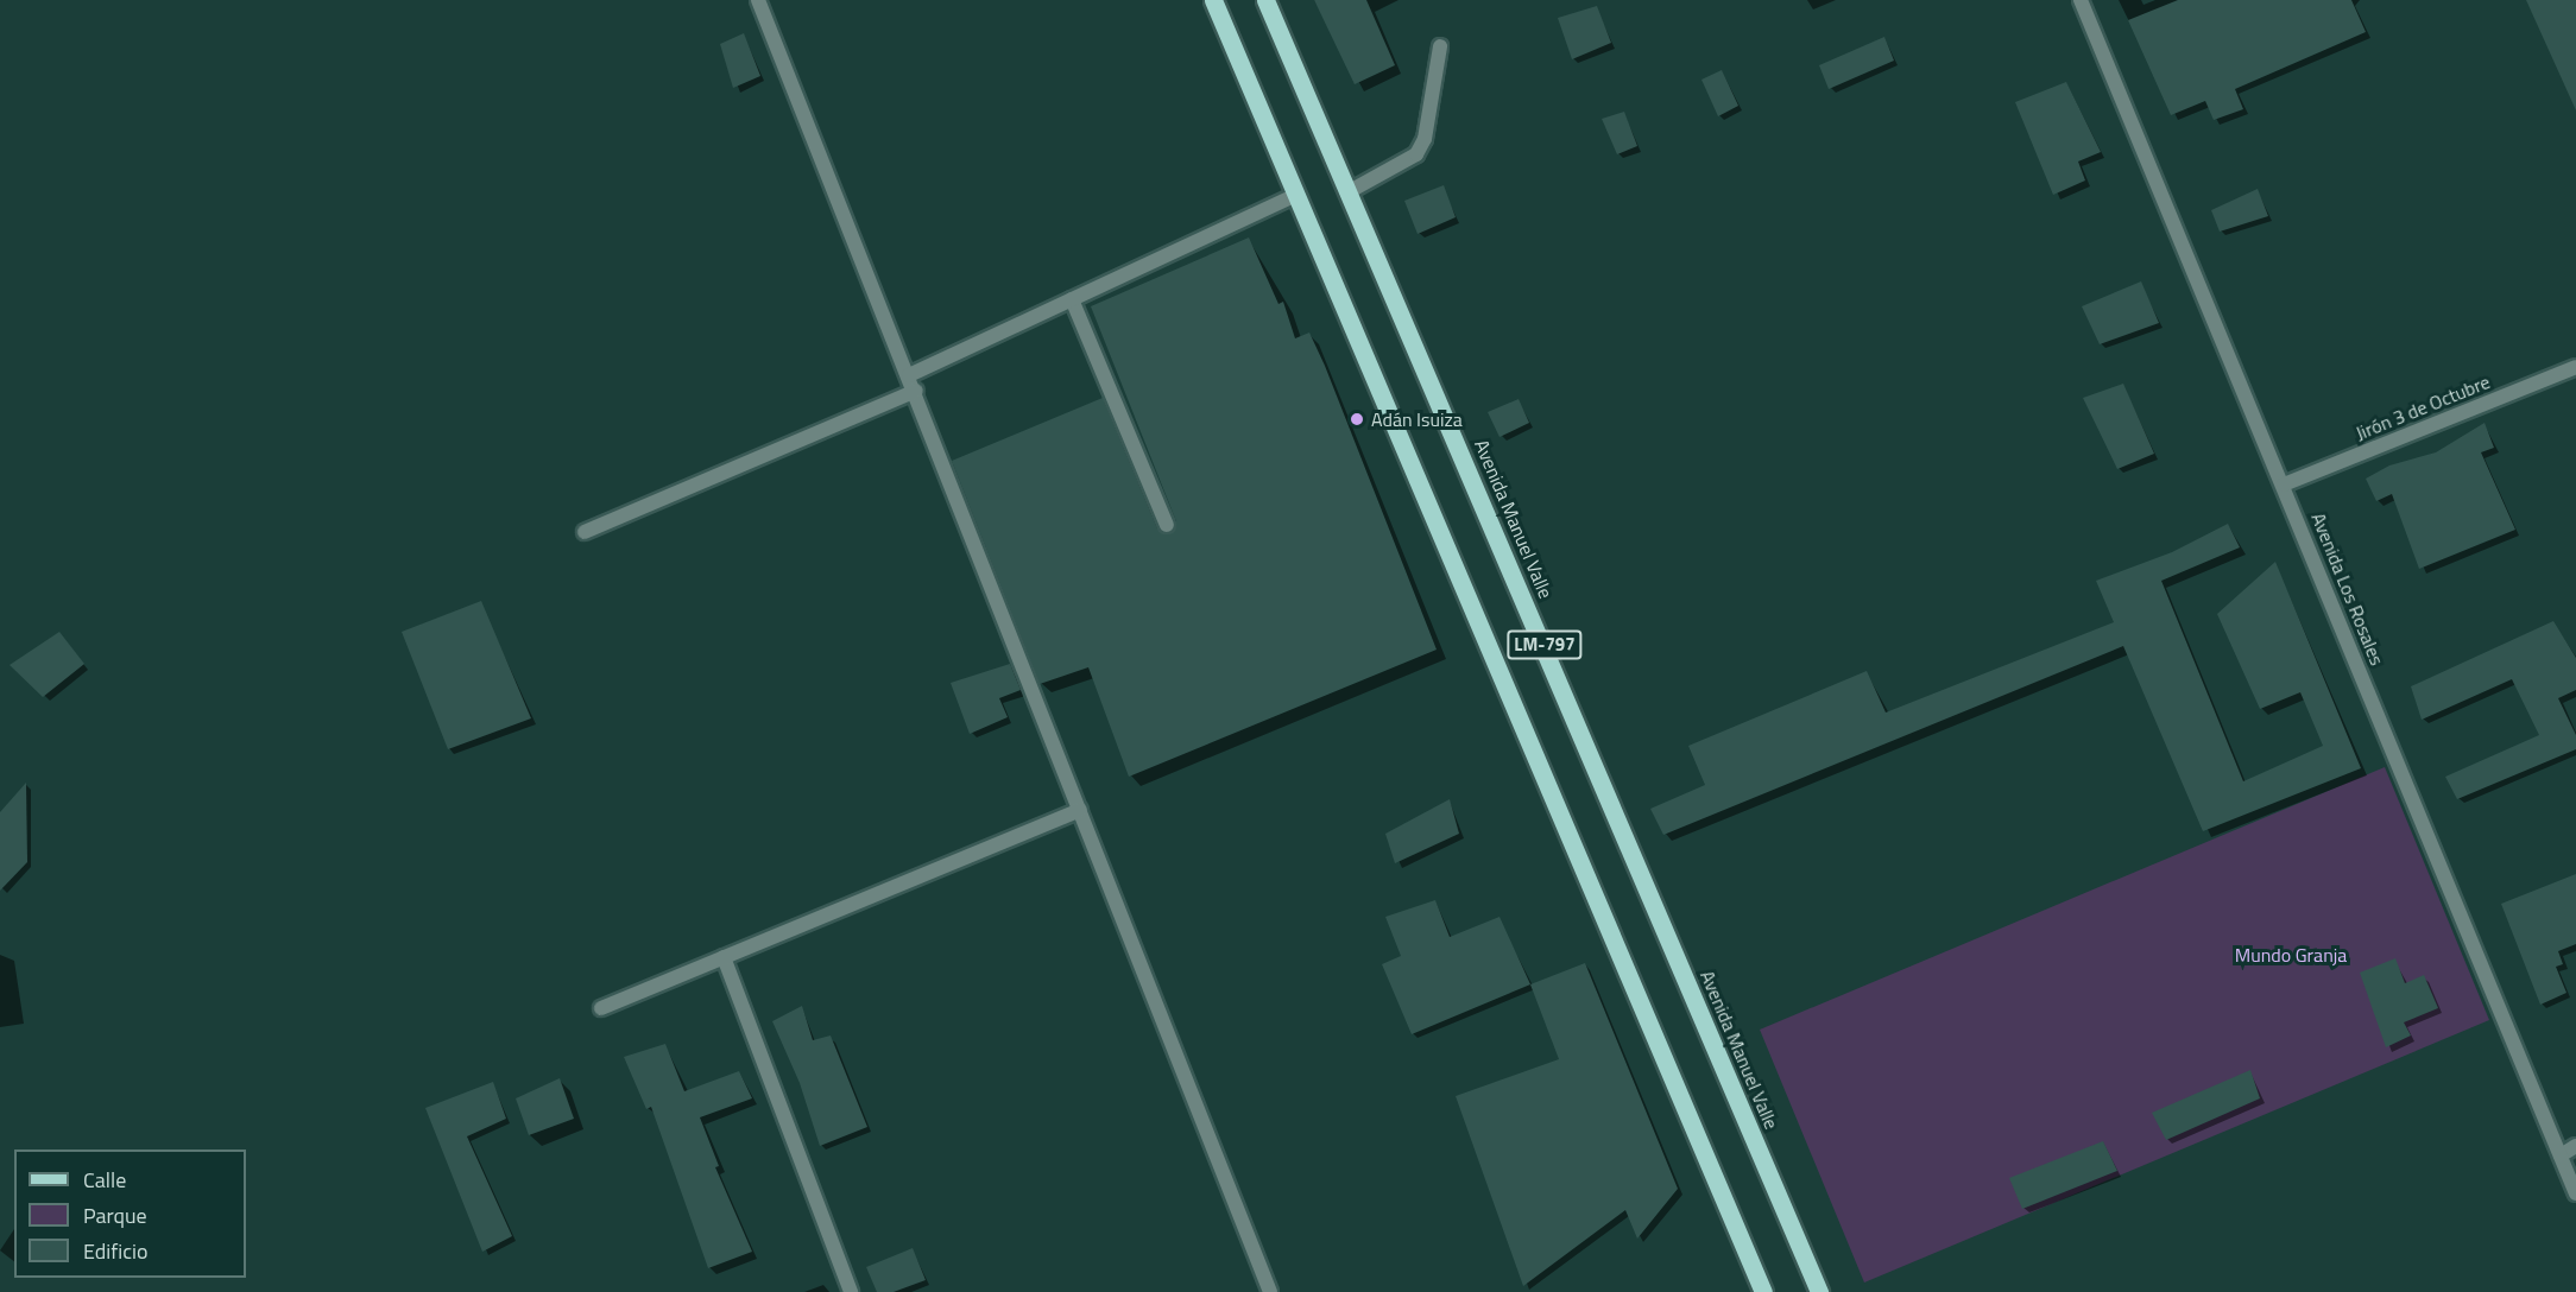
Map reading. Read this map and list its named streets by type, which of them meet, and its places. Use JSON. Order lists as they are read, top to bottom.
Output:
{
  "streets": {
    "main road": ["Avenida Manuel Valle", "LM-797"],
    "street": ["Jirón 3 de Octubre", "Avenida Los Rosales"]
  },
  "crossings": [
    ["Jirón 3 de Octubre", "Avenida Los Rosales"]
  ],
  "parks": ["Mundo Granja"],
  "places": ["Adán Isuiza"],
  "legend": ["Calle", "Parque", "Edificio"]
}
